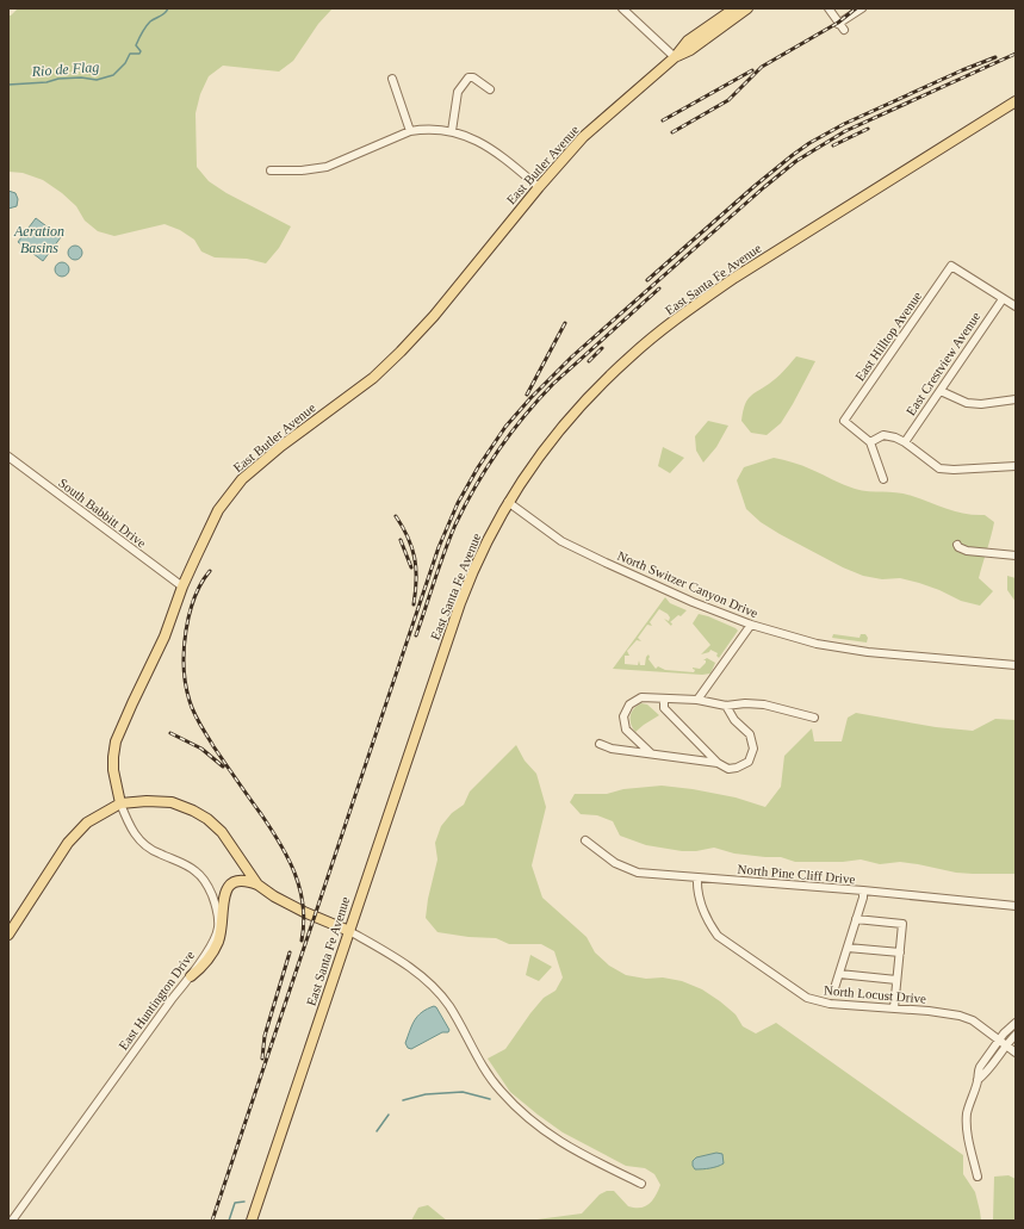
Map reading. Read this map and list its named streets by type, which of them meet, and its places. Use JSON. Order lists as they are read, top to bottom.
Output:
{
  "streets": {
    "main road": ["East Butler Avenue", "East Santa Fe Avenue"],
    "street": [
      "East Hilltop Avenue",
      "East Crestview Avenue",
      "South Babbitt Drive",
      "North Switzer Canyon Drive",
      "North Pine Cliff Drive",
      "North Locust Drive",
      "East Huntington Drive"
    ]
  },
  "crossings": [
    ["East Butler Avenue", "South Babbitt Drive"],
    ["East Butler Avenue", "East Huntington Drive"],
    ["East Santa Fe Avenue", "North Switzer Canyon Drive"],
    ["East Hilltop Avenue", "East Crestview Avenue"],
    ["North Pine Cliff Drive", "North Locust Drive"]
  ],
  "water": ["Rio de Flag", "Aeration Basins"]
}
